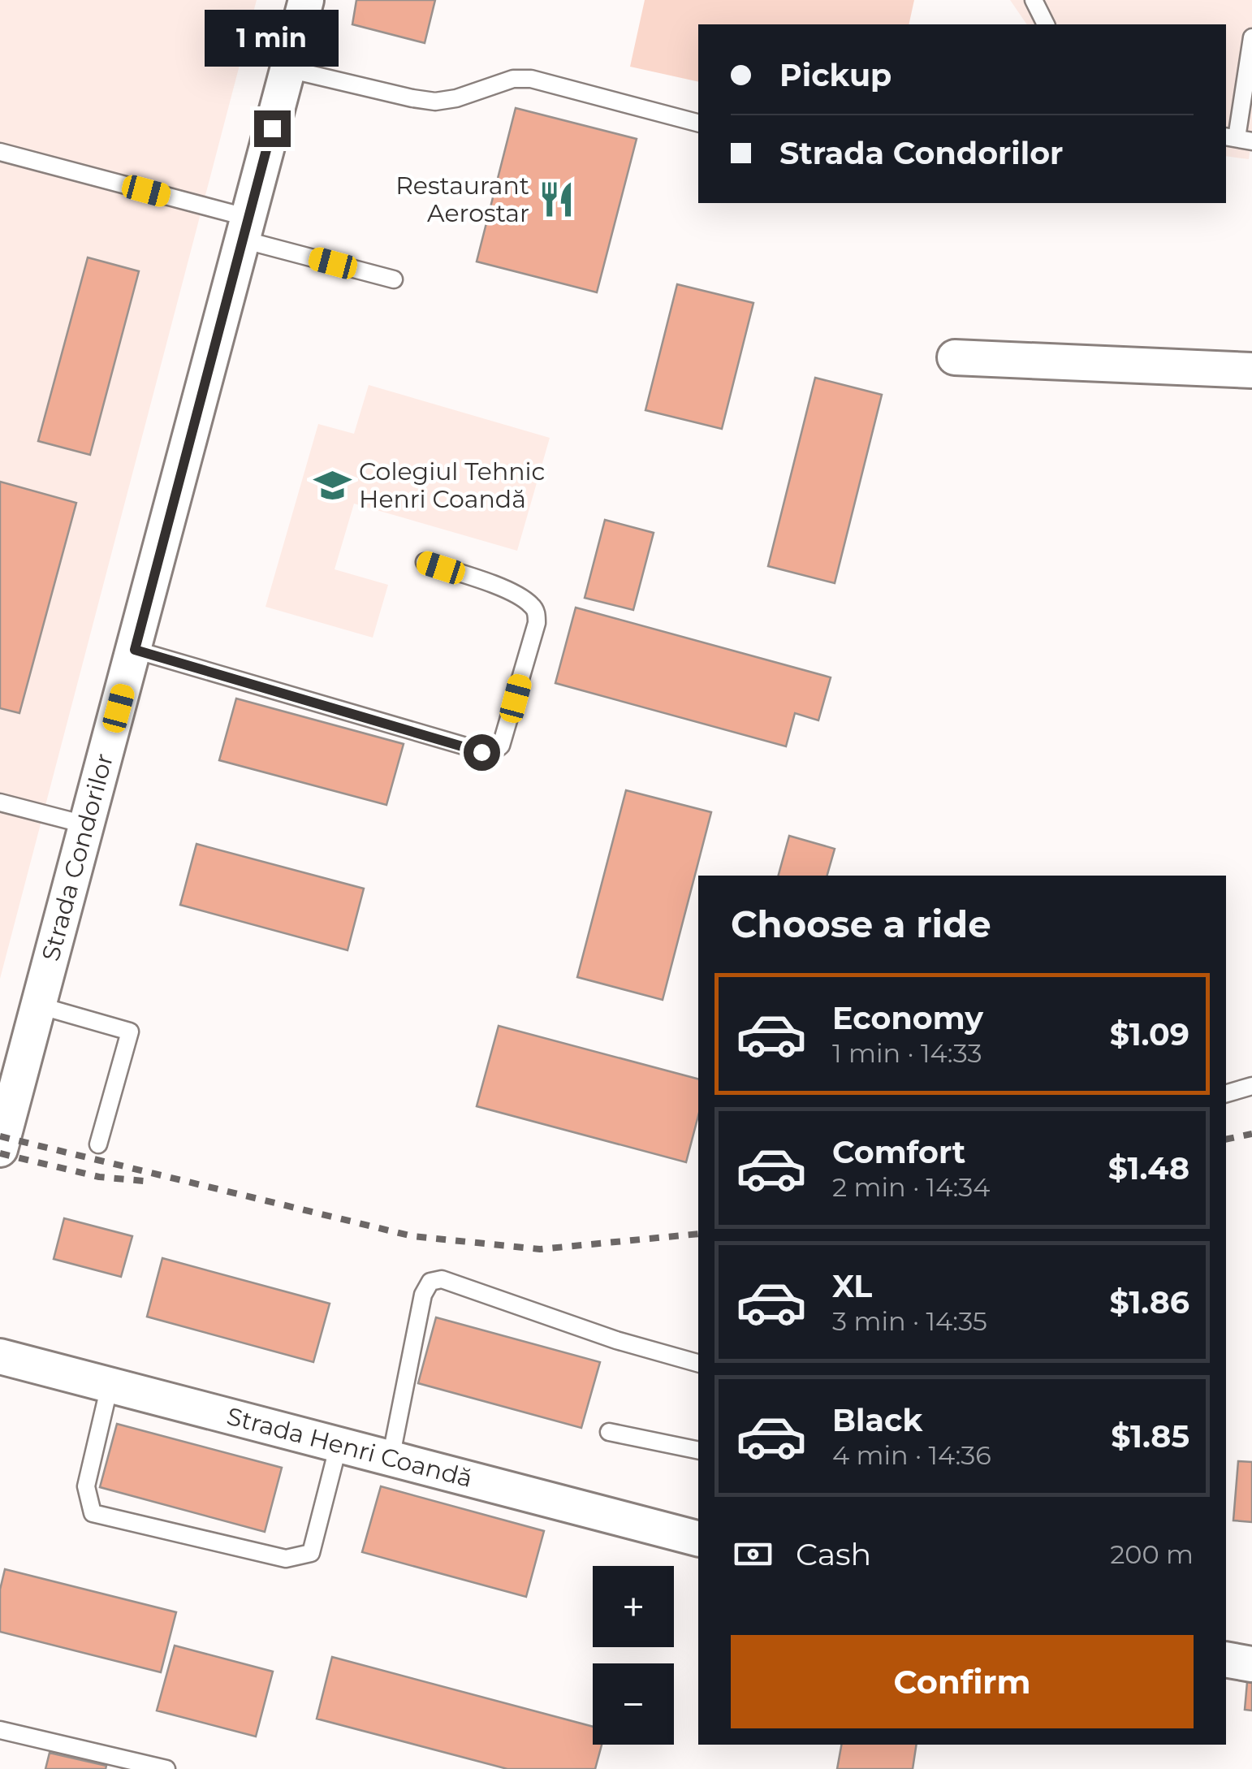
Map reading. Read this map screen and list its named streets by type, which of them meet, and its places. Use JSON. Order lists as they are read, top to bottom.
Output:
{
  "streets": {
    "street": ["Strada Condorilor", "Strada Henri Coandă"]
  },
  "places": {
    "restaurant": ["Restaurant Aerostar"],
    "school or university": ["Colegiul Tehnic Henri Coandă"]
  },
  "page": {
    "bubble": "1 min",
    "banner": ["Pickup", "Strada Condorilor"],
    "heading": "Choose a ride",
    "list": [
      {
        "name": "Economy",
        "note": "1 min · 14:33",
        "value": "$1.09"
      },
      {
        "name": "Comfort",
        "note": "2 min · 14:34",
        "value": "$1.48"
      },
      {
        "name": "XL",
        "note": "3 min · 14:35",
        "value": "$1.86"
      },
      {
        "name": "Black",
        "note": "4 min · 14:36",
        "value": "$1.85"
      }
    ],
    "pay": ["Cash", "200 m"],
    "map_buttons": ["+", "−"],
    "buttons": "Confirm"
  }
}
